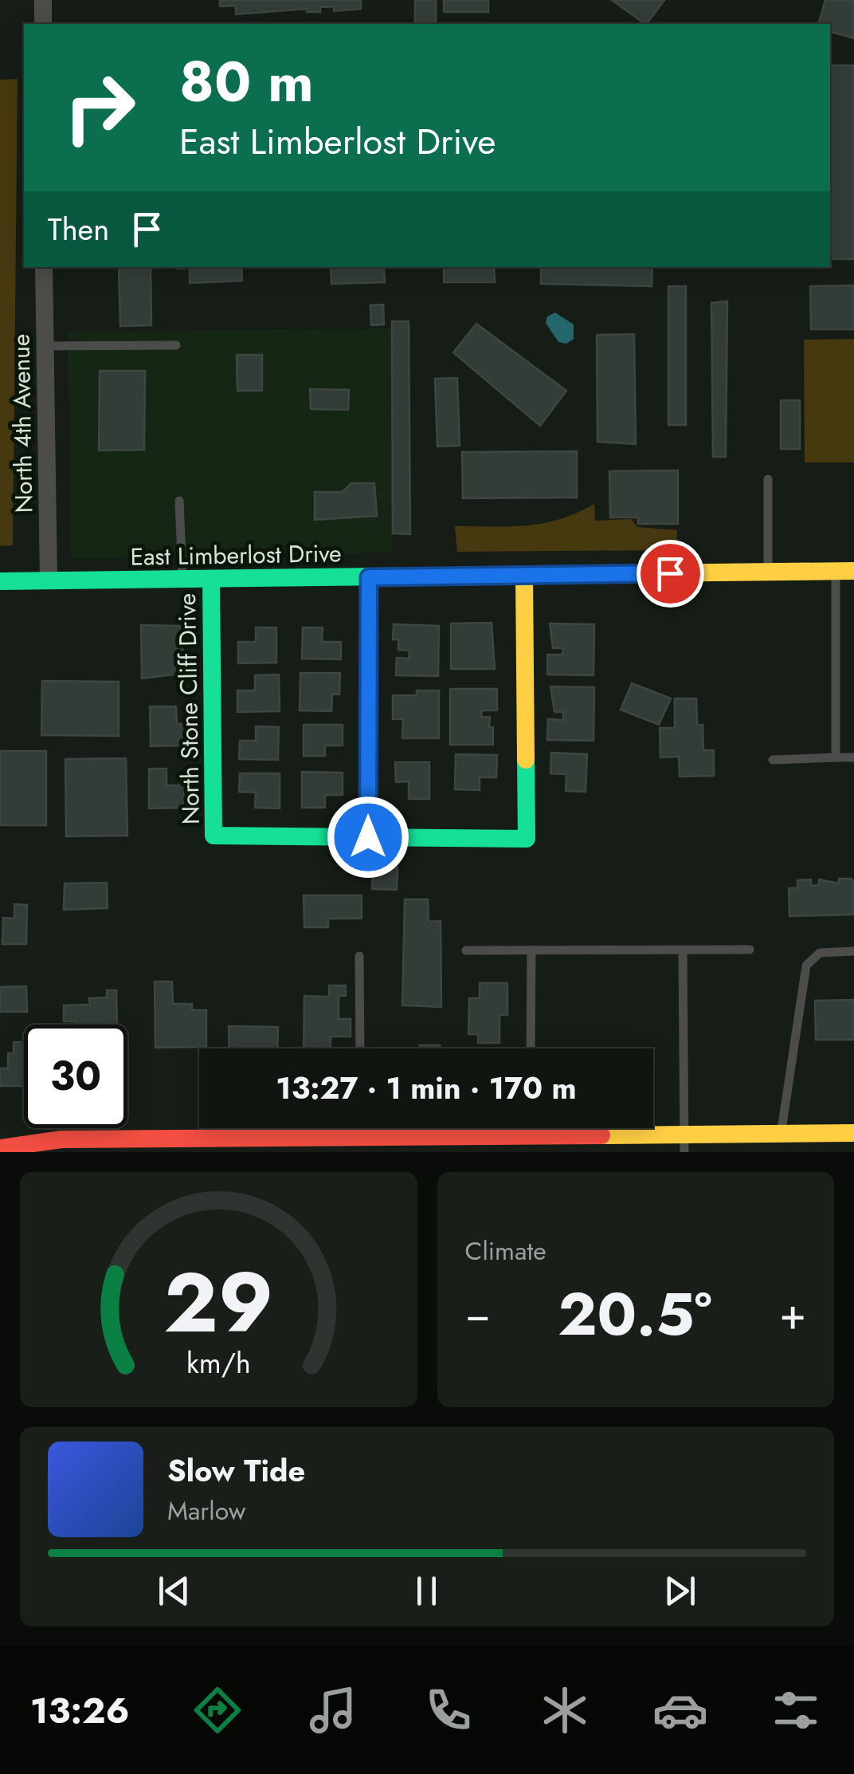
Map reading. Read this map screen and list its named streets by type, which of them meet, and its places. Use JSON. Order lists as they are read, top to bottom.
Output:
{
  "streets": {
    "street": ["North 4th Avenue", "East Limberlost Drive", "North Stone Cliff Drive"]
  },
  "crossings": [
    ["North 4th Avenue", "East Limberlost Drive"],
    ["East Limberlost Drive", "North Stone Cliff Drive"]
  ],
  "page": {
    "turn": ["80 m", "East Limberlost Drive"],
    "then": "Then",
    "limit": "30",
    "trip": "13:27 · 1 min · 170 m",
    "tile": "Climate",
    "heat": ["−", "20.5°", "+"],
    "song": ["Slow Tide", "Marlow"],
    "tabs": "13:26",
    "gauge": ["29", "km/h"]
  }
}
